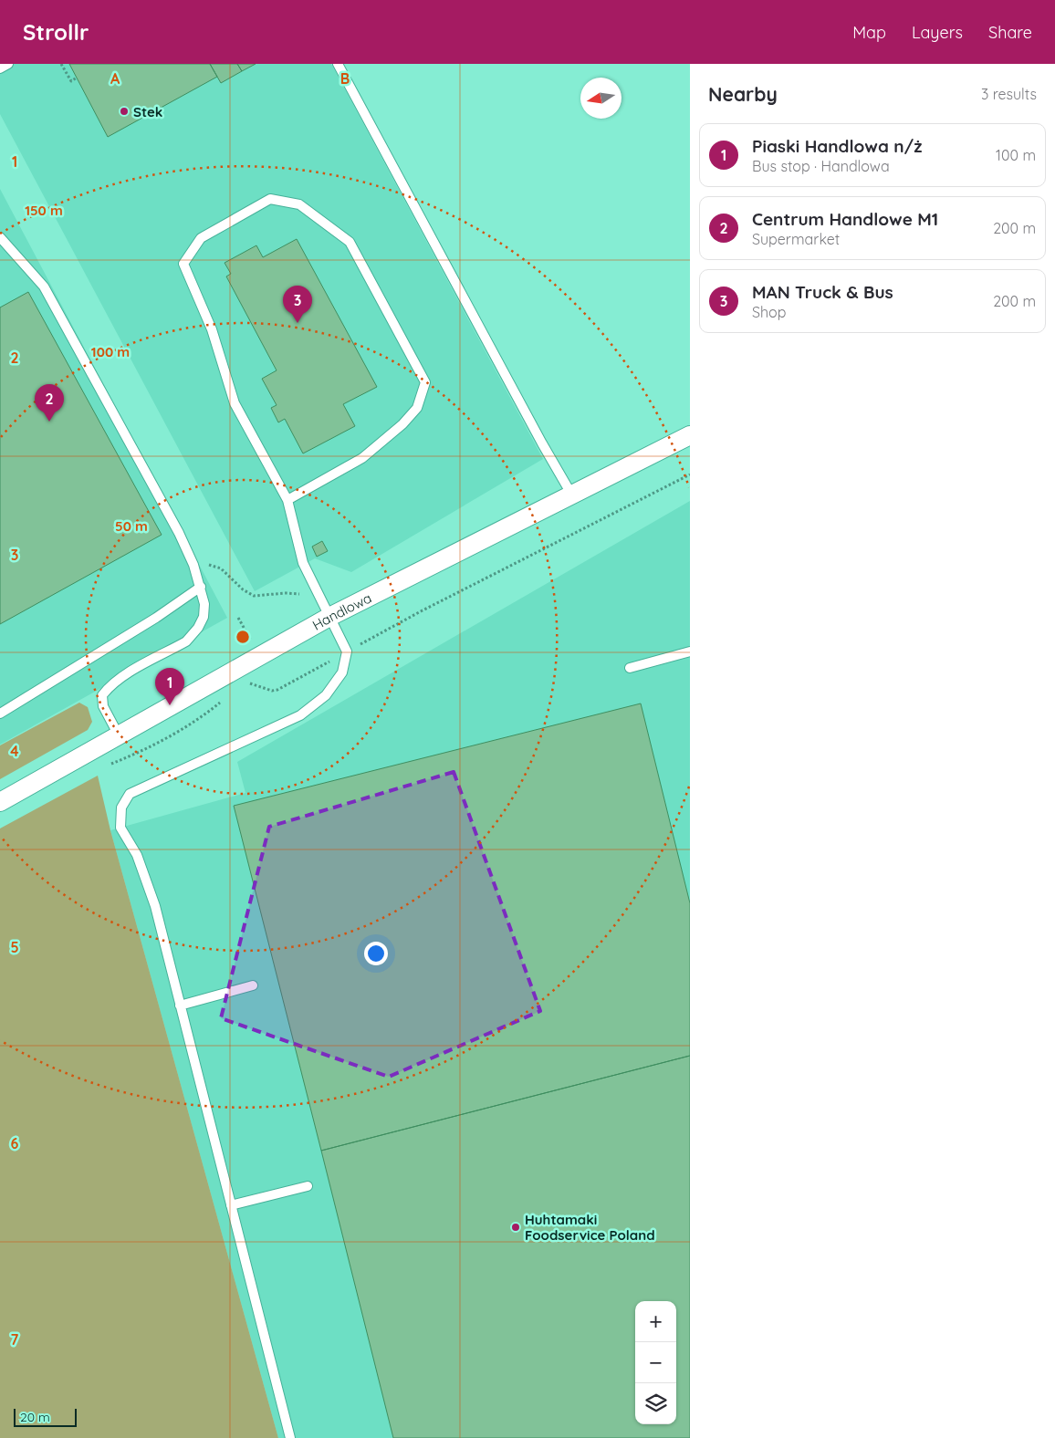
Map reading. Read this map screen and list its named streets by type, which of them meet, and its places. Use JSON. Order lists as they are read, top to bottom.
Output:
{
  "streets": {
    "street": ["Handlowa"]
  },
  "places": ["Stek", "Huhtamaki Foodservice Poland"],
  "scale_bar": "20 m",
  "north": "left",
  "page": {
    "header": "Strollr",
    "nav": ["Map", "Layers", "Share"],
    "heading": ["Nearby", "3 results"],
    "list": [
      {
        "mark": "1",
        "name": "Piaski Handlowa n/ż",
        "note": "Bus stop · Handlowa",
        "value": "100 m"
      },
      {
        "mark": "2",
        "name": "Centrum Handlowe M1",
        "note": "Supermarket",
        "value": "200 m"
      },
      {
        "mark": "3",
        "name": "MAN Truck & Bus",
        "note": "Shop",
        "value": "200 m"
      }
    ],
    "pins": ["3", "2", "1"],
    "map_buttons": ["+", "−"],
    "scale": "20 m"
  },
  "grid": {
    "columns": ["A", "B"],
    "rows": [
      "1",
      "2",
      "3",
      "4",
      "5",
      "6",
      "7"
    ]
  },
  "rings": ["150 m", "100 m", "50 m"]
}
